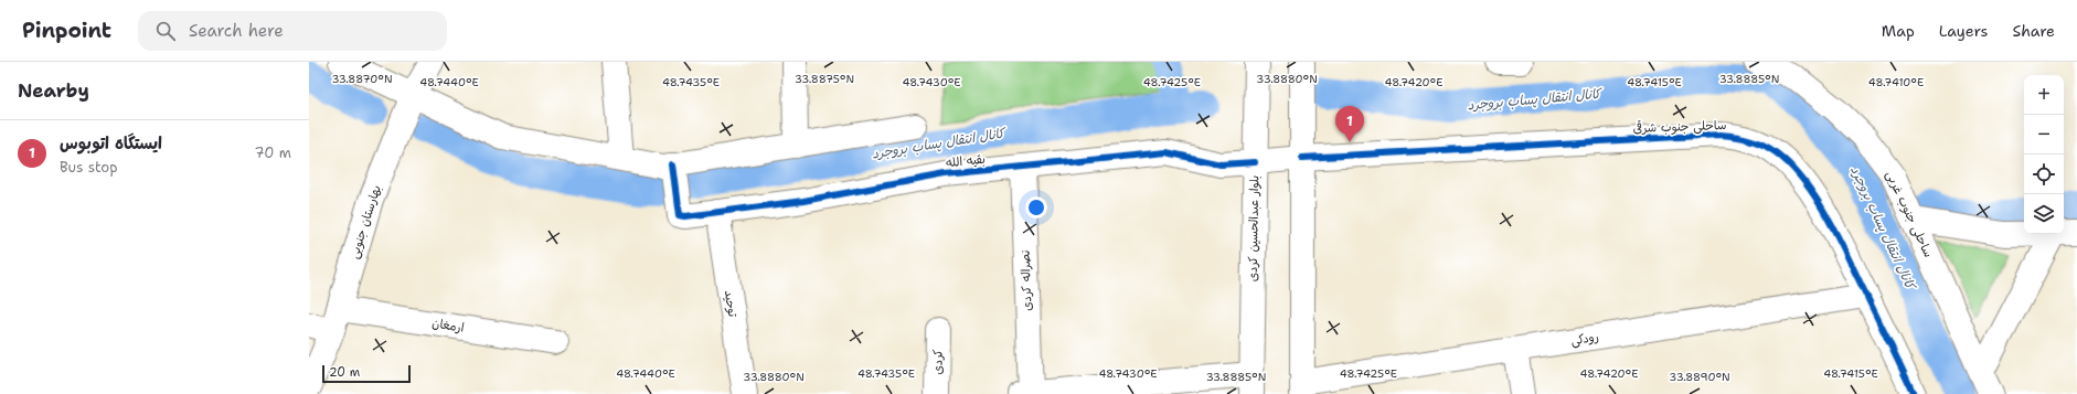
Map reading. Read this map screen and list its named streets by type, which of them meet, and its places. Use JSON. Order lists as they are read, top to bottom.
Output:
{
  "streets": {
    "street": [
      "ساحلی جنوب شرقی",
      "بقیه الله",
      "ساحلی جنوب غربی",
      "بهارستان جنوبی",
      "بلوار عبدالحسین کردی",
      "نصراله کردی",
      "توحید",
      "ارمغان",
      "رودکی",
      "کردی"
    ]
  },
  "crossings": [
    ["ساحلی جنوب شرقی", "بقیه الله"],
    ["ساحلی جنوب شرقی", "بلوار عبدالحسین کردی"],
    ["ساحلی جنوب شرقی", "رودکی"],
    ["بقیه الله", "بلوار عبدالحسین کردی"],
    ["بقیه الله", "نصراله کردی"],
    ["بقیه الله", "توحید"],
    ["بهارستان جنوبی", "ارمغان"]
  ],
  "water": ["کانال انتقال پساب بروجرد"],
  "scale_bar": "20 m",
  "page": {
    "header": "Pinpoint",
    "search": "Search here",
    "nav": ["Map", "Layers", "Share"],
    "heading": "Nearby",
    "map_buttons": ["+", "−"],
    "pins": "1",
    "list": [
      {
        "mark": "1",
        "name": "ایستگاه اتوبوس",
        "note": "Bus stop",
        "value": "70 m"
      }
    ],
    "scale": "20 m"
  },
  "coordinates": [
    "33.8870°N",
    "33.8875°N",
    "33.8880°N",
    "33.8885°N",
    "48.7410°E",
    "48.7440°E",
    "48.7435°E",
    "48.7430°E",
    "48.7425°E",
    "48.7420°E",
    "48.7415°E",
    "33.8890°N"
  ]
}
